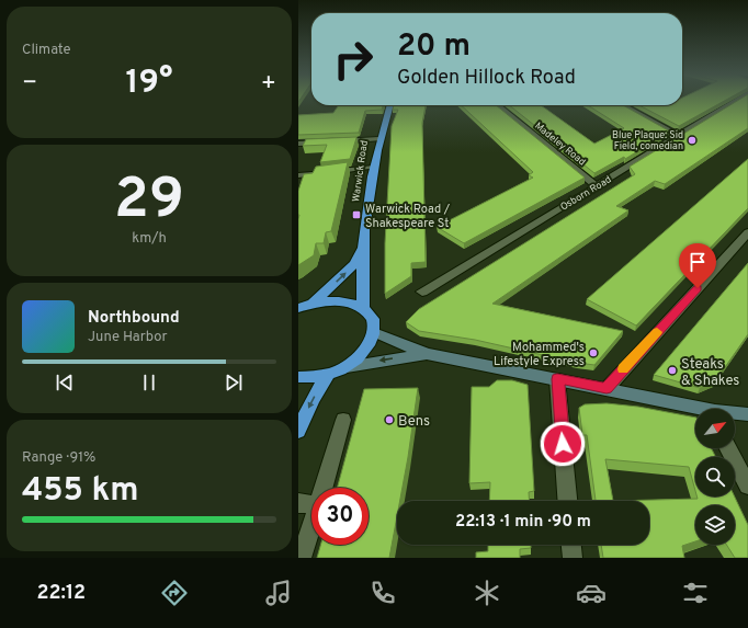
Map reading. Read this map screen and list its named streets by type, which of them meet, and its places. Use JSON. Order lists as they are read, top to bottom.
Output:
{
  "streets": {
    "highway": ["Warwick Road"],
    "street": ["Madeley Road", "Osborn Road"]
  },
  "crossings": [
    ["Madeley Road", "Osborn Road"]
  ],
  "places": {
    "other": [
      "Blue Plaque: Sid Field, comedian",
      "Mohammed's Lifestyle Express",
      "Steaks & Shakes",
      "Bens"
    ],
    "transit": ["Warwick Road / Shakespeare St"]
  },
  "north": "top right",
  "page": {
    "tile": [
      "Climate",
      ["29", "km/h"],
      ["Range · 91%", "455 km"]
    ],
    "turn": ["20 m", "Golden Hillock Road"],
    "heat": ["−", "19°", "+"],
    "song": ["Northbound", "June Harbor"],
    "limit": "30",
    "trip": "22:13 · 1 min · 90 m",
    "tabs": "22:12"
  }
}
